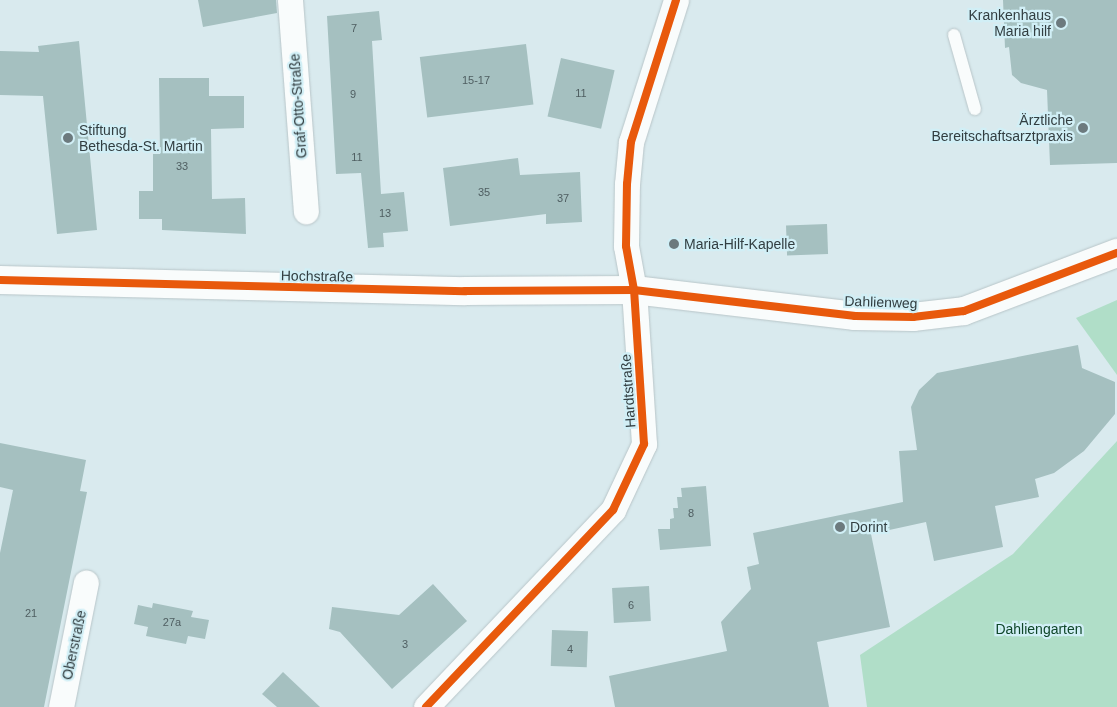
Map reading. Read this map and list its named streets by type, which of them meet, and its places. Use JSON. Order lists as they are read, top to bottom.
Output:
{
  "streets": {
    "street": [
      "Graf-Otto-Straße",
      "Hochstraße",
      "Dahlienweg",
      "Hardtstraße",
      "Oberstraße"
    ]
  },
  "crossings": [
    ["Hochstraße", "Dahlienweg"],
    ["Hochstraße", "Hardtstraße"],
    ["Dahlienweg", "Hardtstraße"]
  ],
  "parks": ["Dahliengarten"],
  "places": [
    "Krankenhaus Maria hilf",
    "Ärztliche Bereitschaftsarztpraxis",
    "Stiftung Bethesda-St. Martin",
    "Maria-Hilf-Kapelle",
    "Dorint"
  ],
  "house_numbers": [
    "7",
    "15-17",
    "11",
    "9",
    "11",
    "33",
    "35",
    "37",
    "13",
    "8",
    "6",
    "21",
    "27a",
    "3",
    "4"
  ]
}
